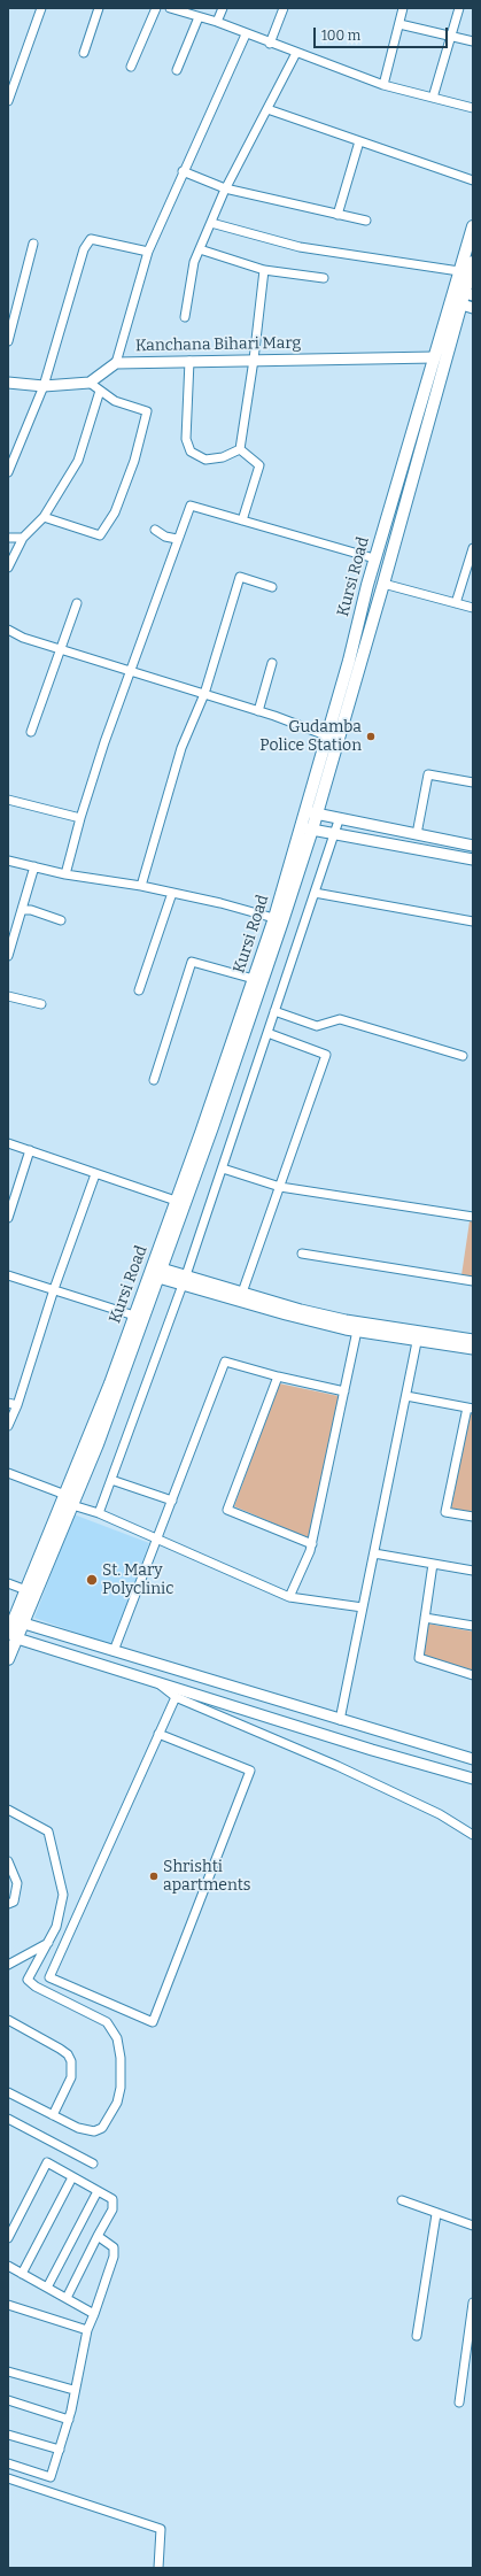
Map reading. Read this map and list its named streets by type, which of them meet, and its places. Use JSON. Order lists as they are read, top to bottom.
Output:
{
  "streets": {
    "main road": ["Kursi Road"],
    "street": ["Kanchana Bihari Marg"]
  },
  "crossings": [
    ["Kanchana Bihari Marg", "Kursi Road"]
  ],
  "places": ["Gudamba Police Station", "St. Mary Polyclinic", "Shrishti apartments"],
  "scale_bar": "100 m"
}
